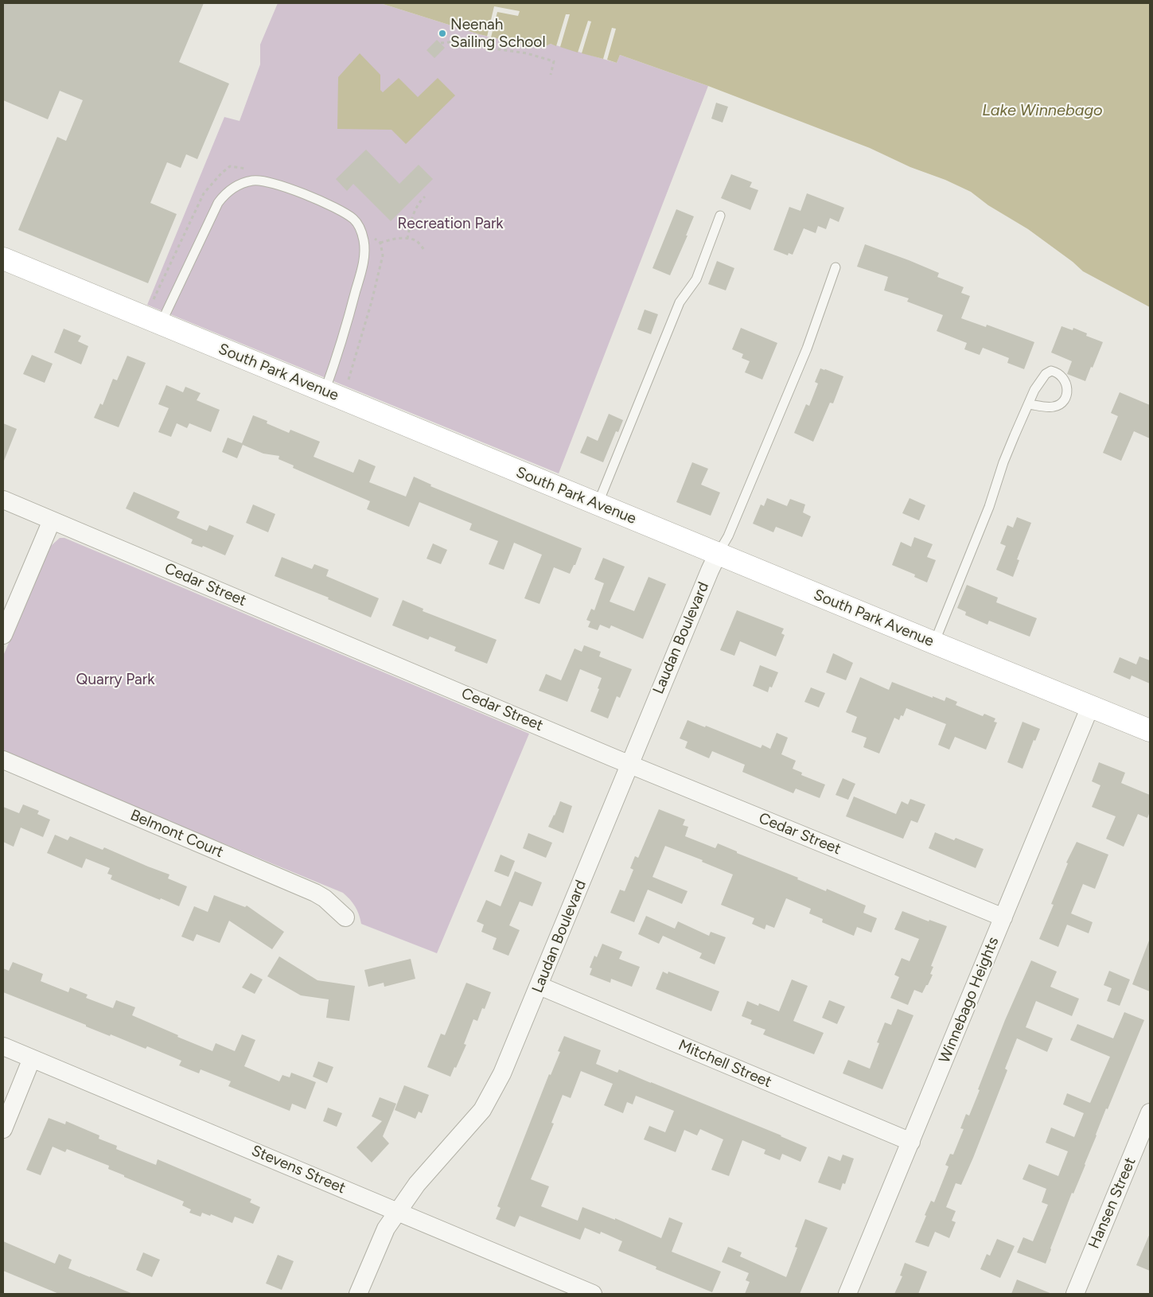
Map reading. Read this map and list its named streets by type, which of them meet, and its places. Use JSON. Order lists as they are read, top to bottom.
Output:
{
  "streets": {
    "main road": ["South Park Avenue"],
    "street": [
      "Cedar Street",
      "Laudan Boulevard",
      "Belmont Court",
      "Winnebago Heights",
      "Mitchell Street",
      "Stevens Street",
      "Hansen Street"
    ]
  },
  "crossings": [
    ["South Park Avenue", "Laudan Boulevard"],
    ["South Park Avenue", "Winnebago Heights"],
    ["Cedar Street", "Laudan Boulevard"],
    ["Cedar Street", "Winnebago Heights"],
    ["Laudan Boulevard", "Mitchell Street"],
    ["Laudan Boulevard", "Stevens Street"],
    ["Winnebago Heights", "Mitchell Street"]
  ],
  "water": ["Lake Winnebago"],
  "parks": ["Recreation Park", "Quarry Park"],
  "places": ["Neenah Sailing School"]
}
